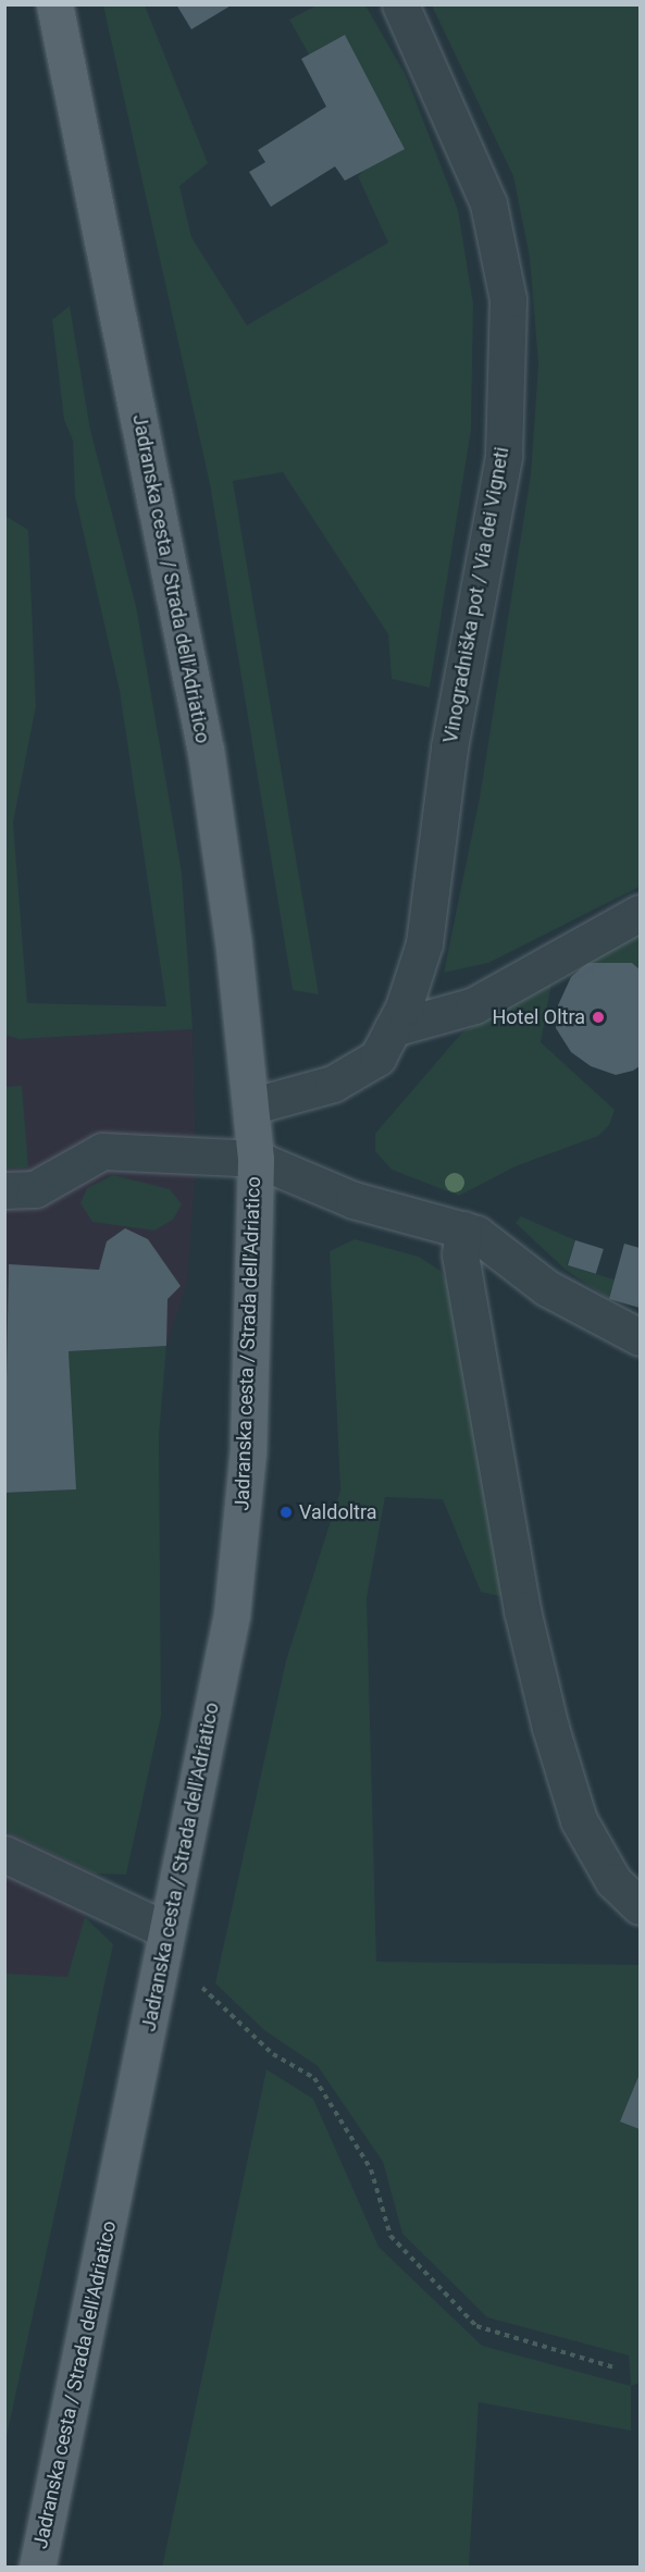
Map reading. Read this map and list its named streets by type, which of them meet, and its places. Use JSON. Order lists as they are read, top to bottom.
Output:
{
  "streets": {
    "main road": ["Jadranska cesta / Strada dell'Adriatico"],
    "street": ["Vinogradniška pot / Via dei Vigneti"]
  },
  "crossings": [
    ["Jadranska cesta / Strada dell'Adriatico", "Vinogradniška pot / Via dei Vigneti"]
  ],
  "places": ["Hotel Oltra", "Valdoltra"]
}
